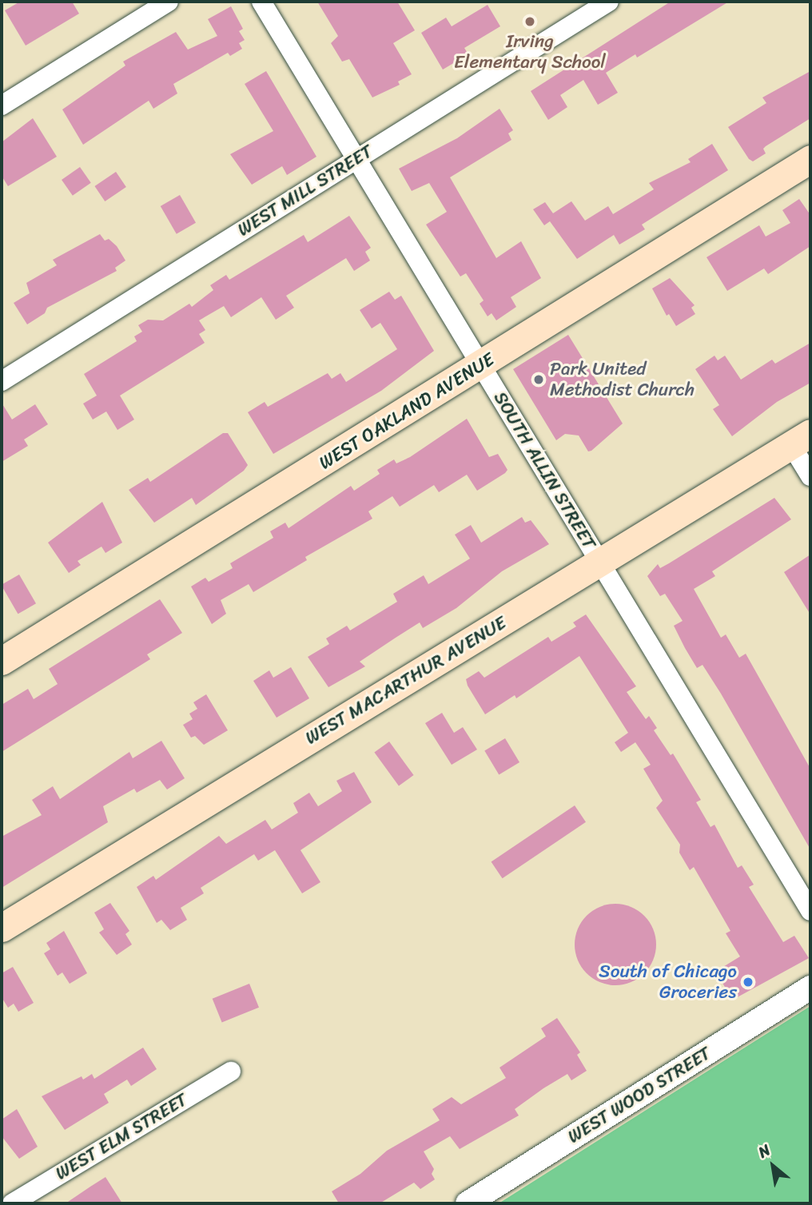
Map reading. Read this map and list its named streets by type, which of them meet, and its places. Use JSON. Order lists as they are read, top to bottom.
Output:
{
  "streets": {
    "main road": ["WEST OAKLAND AVENUE", "WEST MACARTHUR AVENUE"],
    "street": [
      "WEST MILL STREET",
      "SOUTH ALLIN STREET",
      "WEST WOOD STREET",
      "WEST ELM STREET"
    ]
  },
  "crossings": [
    ["WEST MILL STREET", "SOUTH ALLIN STREET"],
    ["WEST OAKLAND AVENUE", "SOUTH ALLIN STREET"],
    ["SOUTH ALLIN STREET", "WEST MACARTHUR AVENUE"]
  ],
  "places": ["Irving Elementary School", "Park United Methodist Church", "South of Chicago Groceries"],
  "north": "top left"
}
